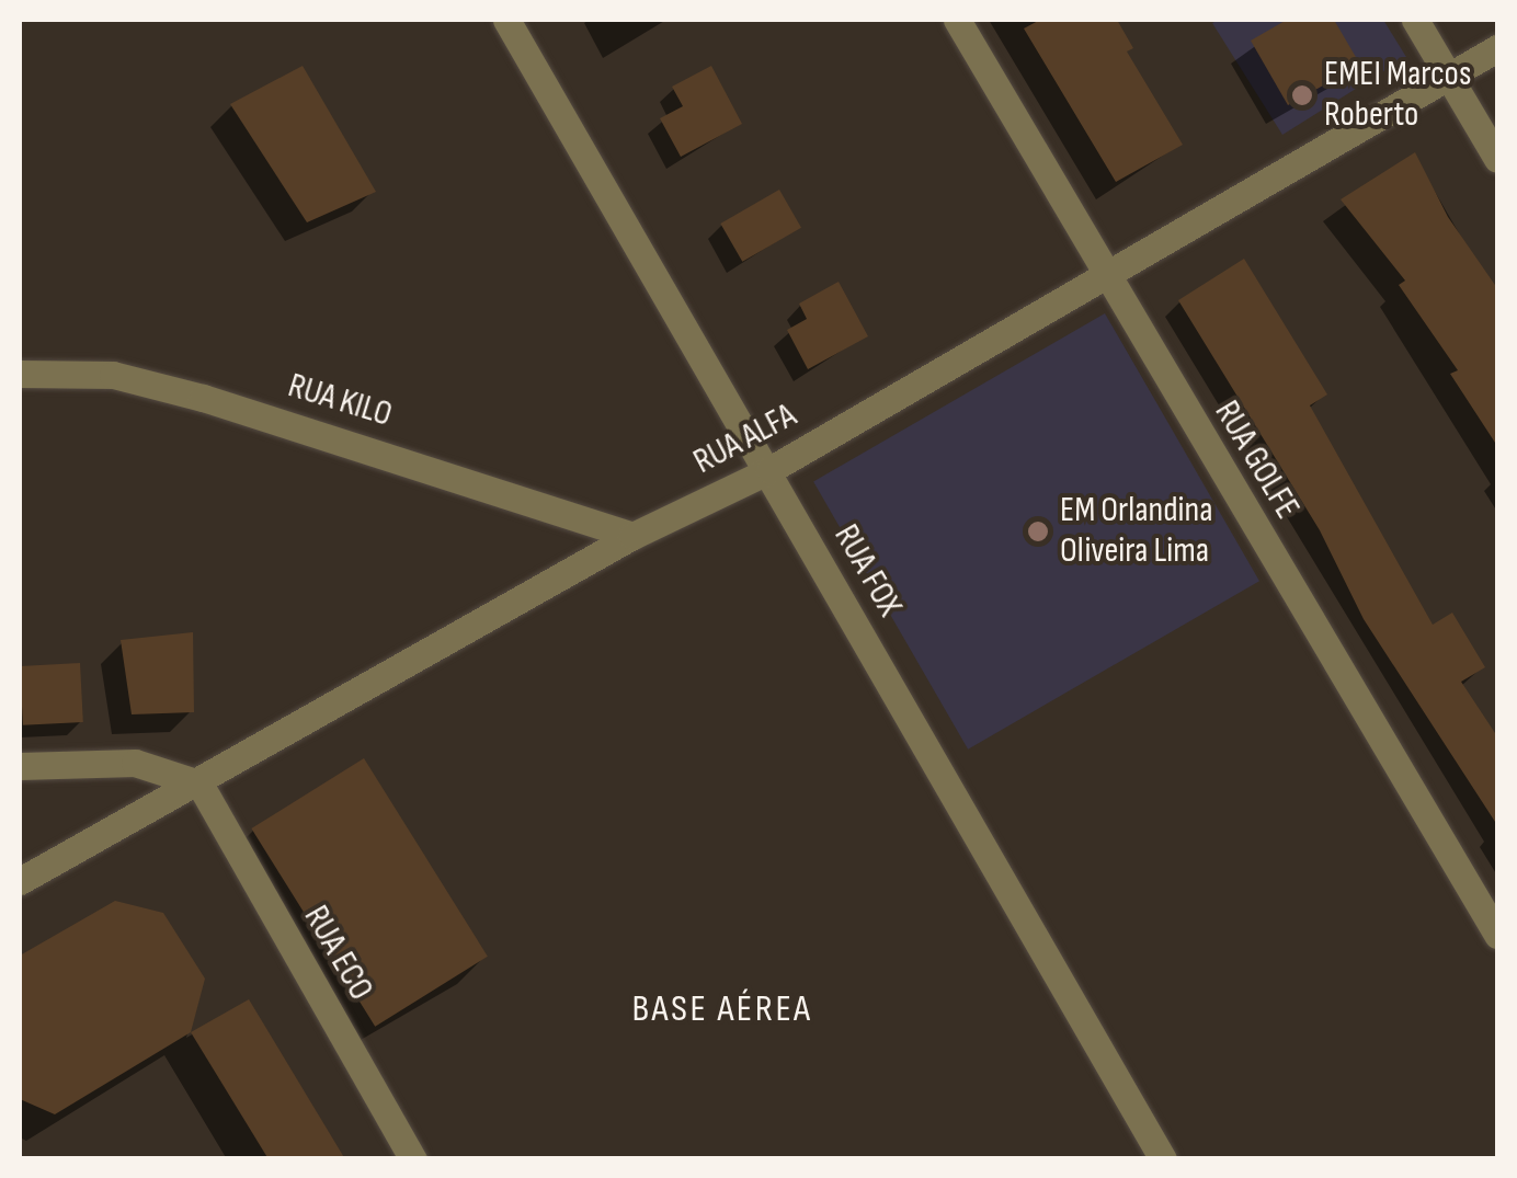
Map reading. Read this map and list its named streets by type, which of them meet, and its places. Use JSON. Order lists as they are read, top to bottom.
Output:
{
  "streets": {
    "street": [
      "RUA KILO",
      "RUA ALFA",
      "RUA GOLFE",
      "RUA FOX",
      "RUA ECO"
    ]
  },
  "crossings": [
    ["RUA KILO", "RUA ALFA"],
    ["RUA ALFA", "RUA GOLFE"],
    ["RUA ALFA", "RUA FOX"],
    ["RUA ALFA", "RUA ECO"]
  ],
  "districts": ["BASE AÉREA"],
  "places": ["EMEI Marcos Roberto", "EM Orlandina Oliveira Lima"]
}
